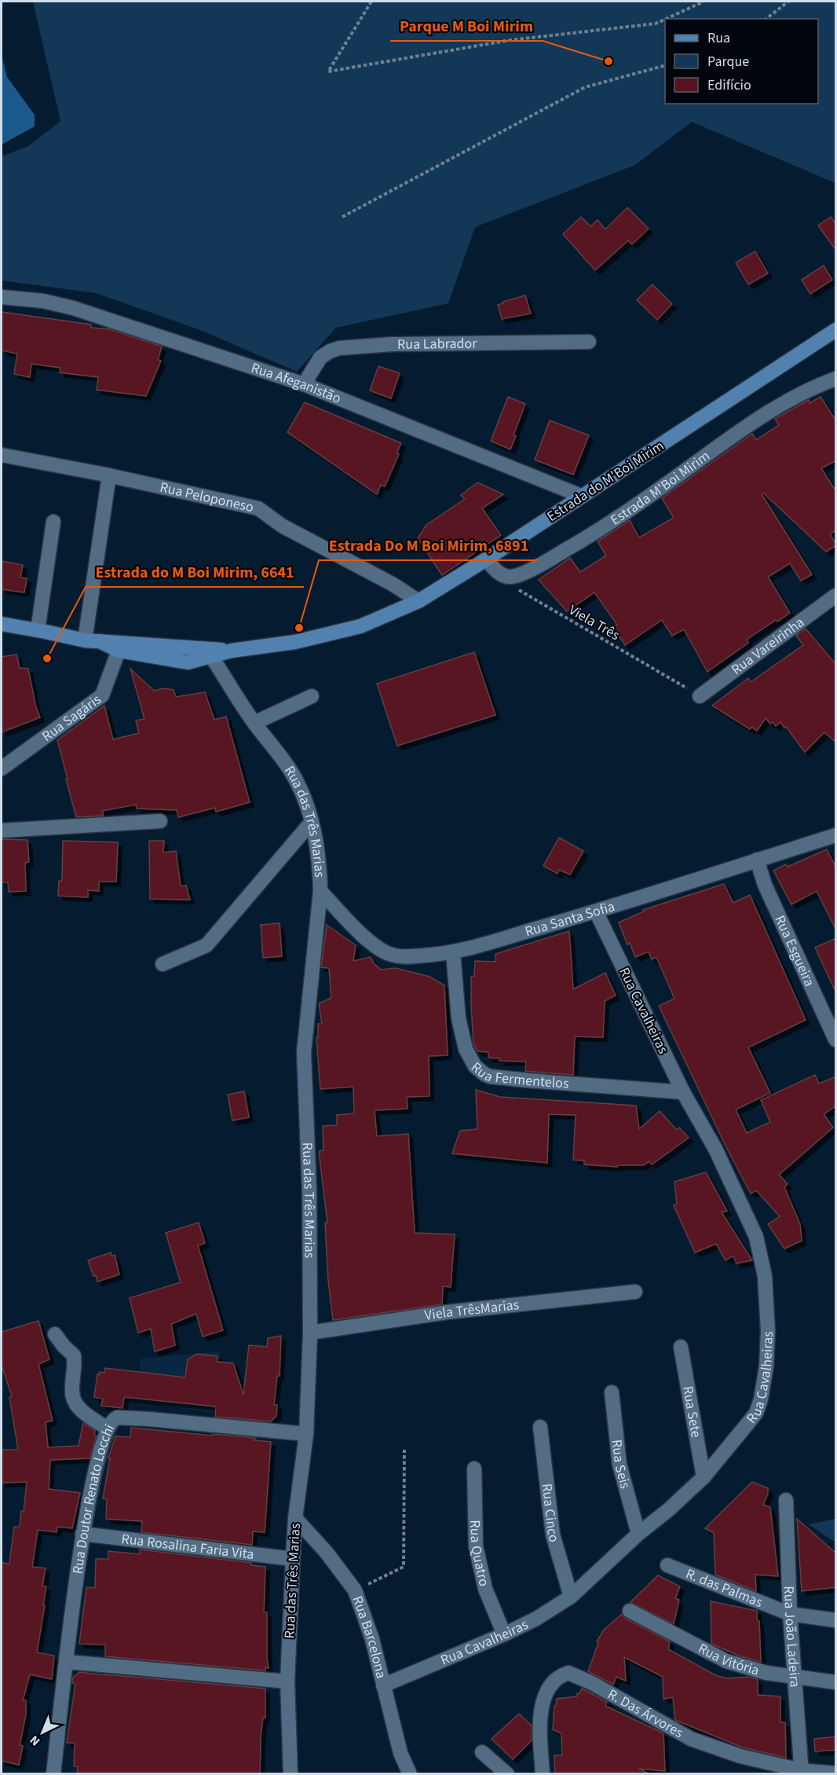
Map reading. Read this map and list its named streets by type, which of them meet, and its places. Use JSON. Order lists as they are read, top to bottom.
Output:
{
  "streets": {
    "main road": ["Estrada do M'Boi Mirim"],
    "street": [
      "Rua Labrador",
      "Rua Afeganistão",
      "Estrada M'Boi Mirim",
      "Rua Peloponeso",
      "Rua Vareirinha",
      "Rua Sagáris",
      "Rua das Três Marias",
      "Rua Santa Sofia",
      "Rua Esgueira",
      "Rua Cavalheiras",
      "Rua Fermentelos",
      "Viela TrêsMarias",
      "Rua Sete",
      "Rua Seis",
      "Rua Doutor Renato Locchi",
      "Rua Cinco",
      "Rua Rosalina Faria Vita",
      "Rua Quatro",
      "R. das Palmas",
      "Rua João Ladeira",
      "Rua Barcelona",
      "Rua Vitória",
      "R. Das Árvores"
    ],
    "path": ["Viela Três"]
  },
  "crossings": [
    ["Rua Labrador", "Rua Afeganistão"],
    ["Rua Afeganistão", "Estrada do M'Boi Mirim"],
    ["Estrada do M'Boi Mirim", "Estrada M'Boi Mirim"],
    ["Estrada do M'Boi Mirim", "Rua Peloponeso"],
    ["Estrada do M'Boi Mirim", "Rua Sagáris"],
    ["Estrada do M'Boi Mirim", "Rua das Três Marias"],
    ["Viela Três", "Rua Vareirinha"],
    ["Rua das Três Marias", "Rua Santa Sofia"],
    ["Rua das Três Marias", "Viela TrêsMarias"],
    ["Rua das Três Marias", "Rua Doutor Renato Locchi"],
    ["Rua das Três Marias", "Rua Rosalina Faria Vita"],
    ["Rua das Três Marias", "Rua Barcelona"],
    ["Rua Santa Sofia", "Rua Esgueira"],
    ["Rua Santa Sofia", "Rua Cavalheiras"],
    ["Rua Santa Sofia", "Rua Fermentelos"],
    ["Rua Cavalheiras", "Rua Fermentelos"],
    ["Rua Cavalheiras", "Rua Sete"],
    ["Rua Cavalheiras", "Rua Seis"],
    ["Rua Cavalheiras", "Rua Cinco"],
    ["Rua Cavalheiras", "Rua Quatro"],
    ["Rua Cavalheiras", "Rua Barcelona"],
    ["Rua Doutor Renato Locchi", "Rua Rosalina Faria Vita"],
    ["R. das Palmas", "Rua João Ladeira"],
    ["Rua João Ladeira", "Rua Vitória"],
    ["Rua João Ladeira", "R. Das Árvores"]
  ],
  "places": ["Parque M Boi Mirim", "Estrada Do M Boi Mirim, 6891", "Estrada do M Boi Mirim, 6641"],
  "legend": ["Rua", "Parque", "Edifício"],
  "north": "bottom left"
}
